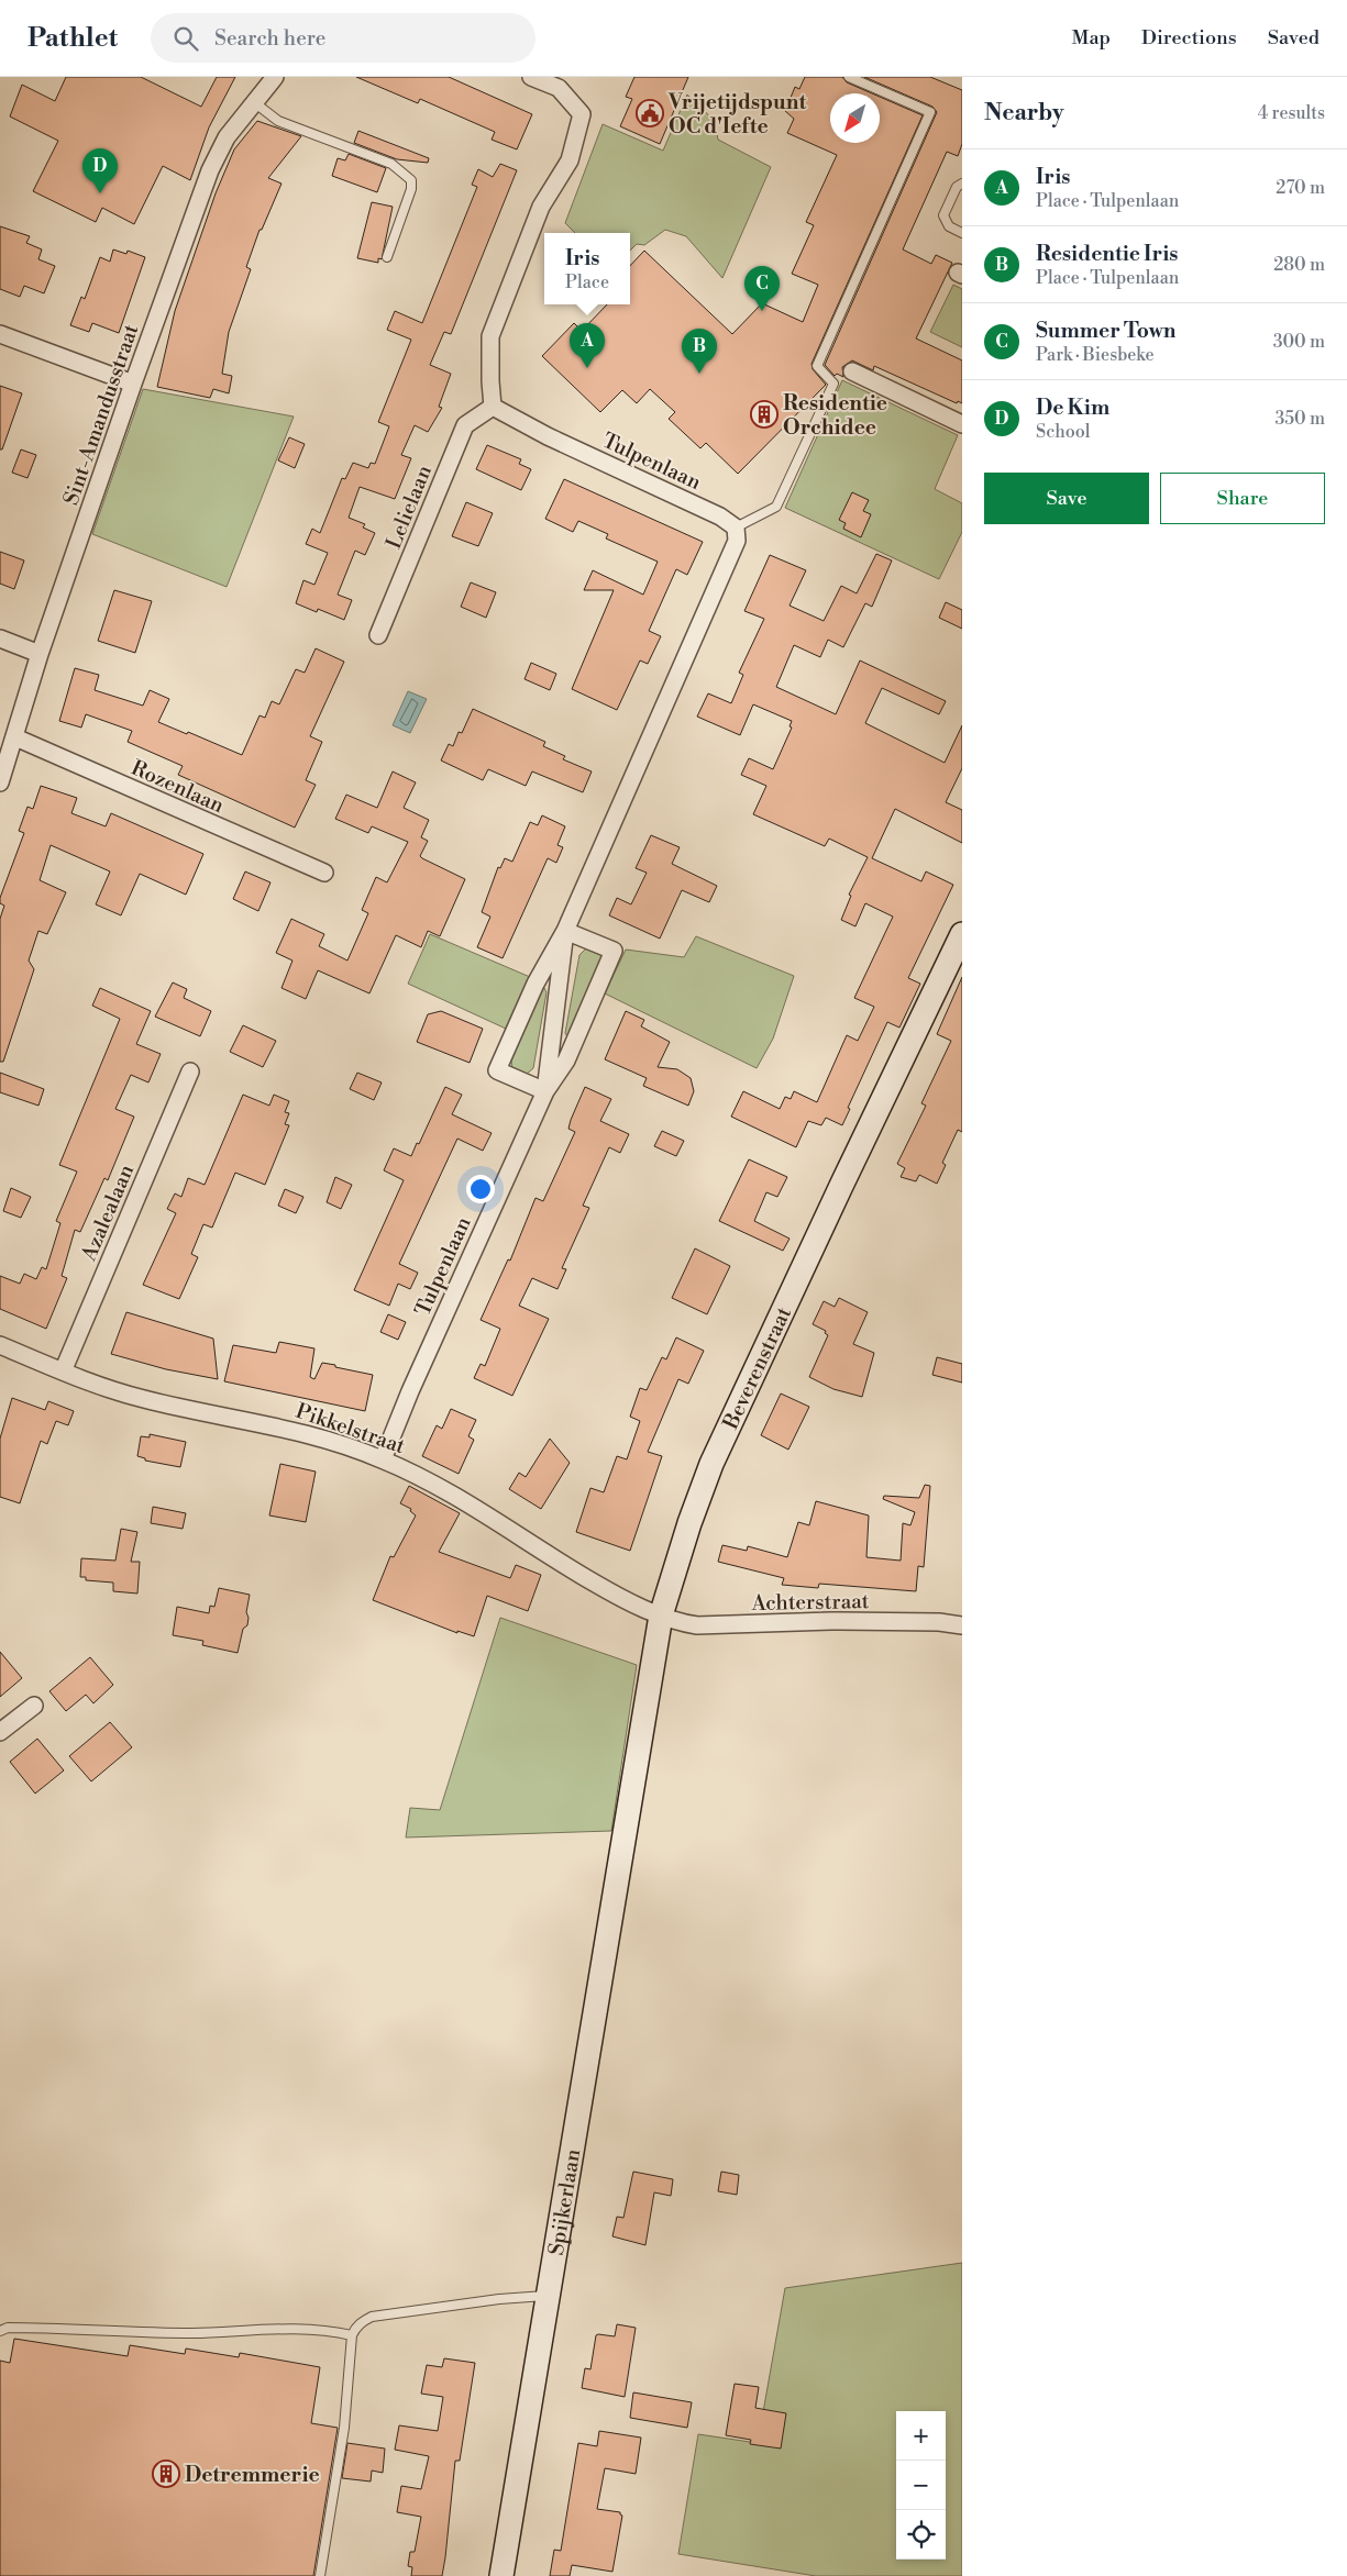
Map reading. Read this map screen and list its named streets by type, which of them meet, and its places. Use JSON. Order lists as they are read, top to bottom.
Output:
{
  "streets": {
    "street": [
      "Sint-Amandusstraat",
      "Tulpenlaan",
      "Lelielaan",
      "Rozenlaan",
      "Azalealaan",
      "Beverenstraat",
      "Pikkelstraat",
      "Achterstraat",
      "Spijkerlaan"
    ]
  },
  "crossings": [
    ["Sint-Amandusstraat", "Rozenlaan"],
    ["Tulpenlaan", "Lelielaan"],
    ["Tulpenlaan", "Pikkelstraat"],
    ["Azalealaan", "Pikkelstraat"],
    ["Beverenstraat", "Pikkelstraat"],
    ["Beverenstraat", "Achterstraat"],
    ["Beverenstraat", "Spijkerlaan"],
    ["Pikkelstraat", "Achterstraat"]
  ],
  "places": {
    "public building": ["Vrijetijdspunt OC d'Iefte"],
    "building": ["Residentie Orchidee", "Detremmerie"]
  },
  "north": "bottom left",
  "page": {
    "header": "Pathlet",
    "search": "Search here",
    "nav": ["Map", "Directions", "Saved"],
    "heading": ["Nearby", "4 results"],
    "pins": [
      "D",
      "C",
      "A",
      "B"
    ],
    "list": [
      {
        "mark": "A",
        "name": "Iris",
        "note": "Place · Tulpenlaan",
        "value": "270 m"
      },
      {
        "mark": "B",
        "name": "Residentie Iris",
        "note": "Place · Tulpenlaan",
        "value": "280 m"
      },
      {
        "mark": "C",
        "name": "Summer Town",
        "note": "Park · Biesbeke",
        "value": "300 m"
      },
      {
        "mark": "D",
        "name": "De Kim",
        "note": "School",
        "value": "350 m"
      }
    ],
    "popup": ["Iris", "Place"],
    "buttons": ["Save", "Share"],
    "map_buttons": ["+", "−"]
  }
}
